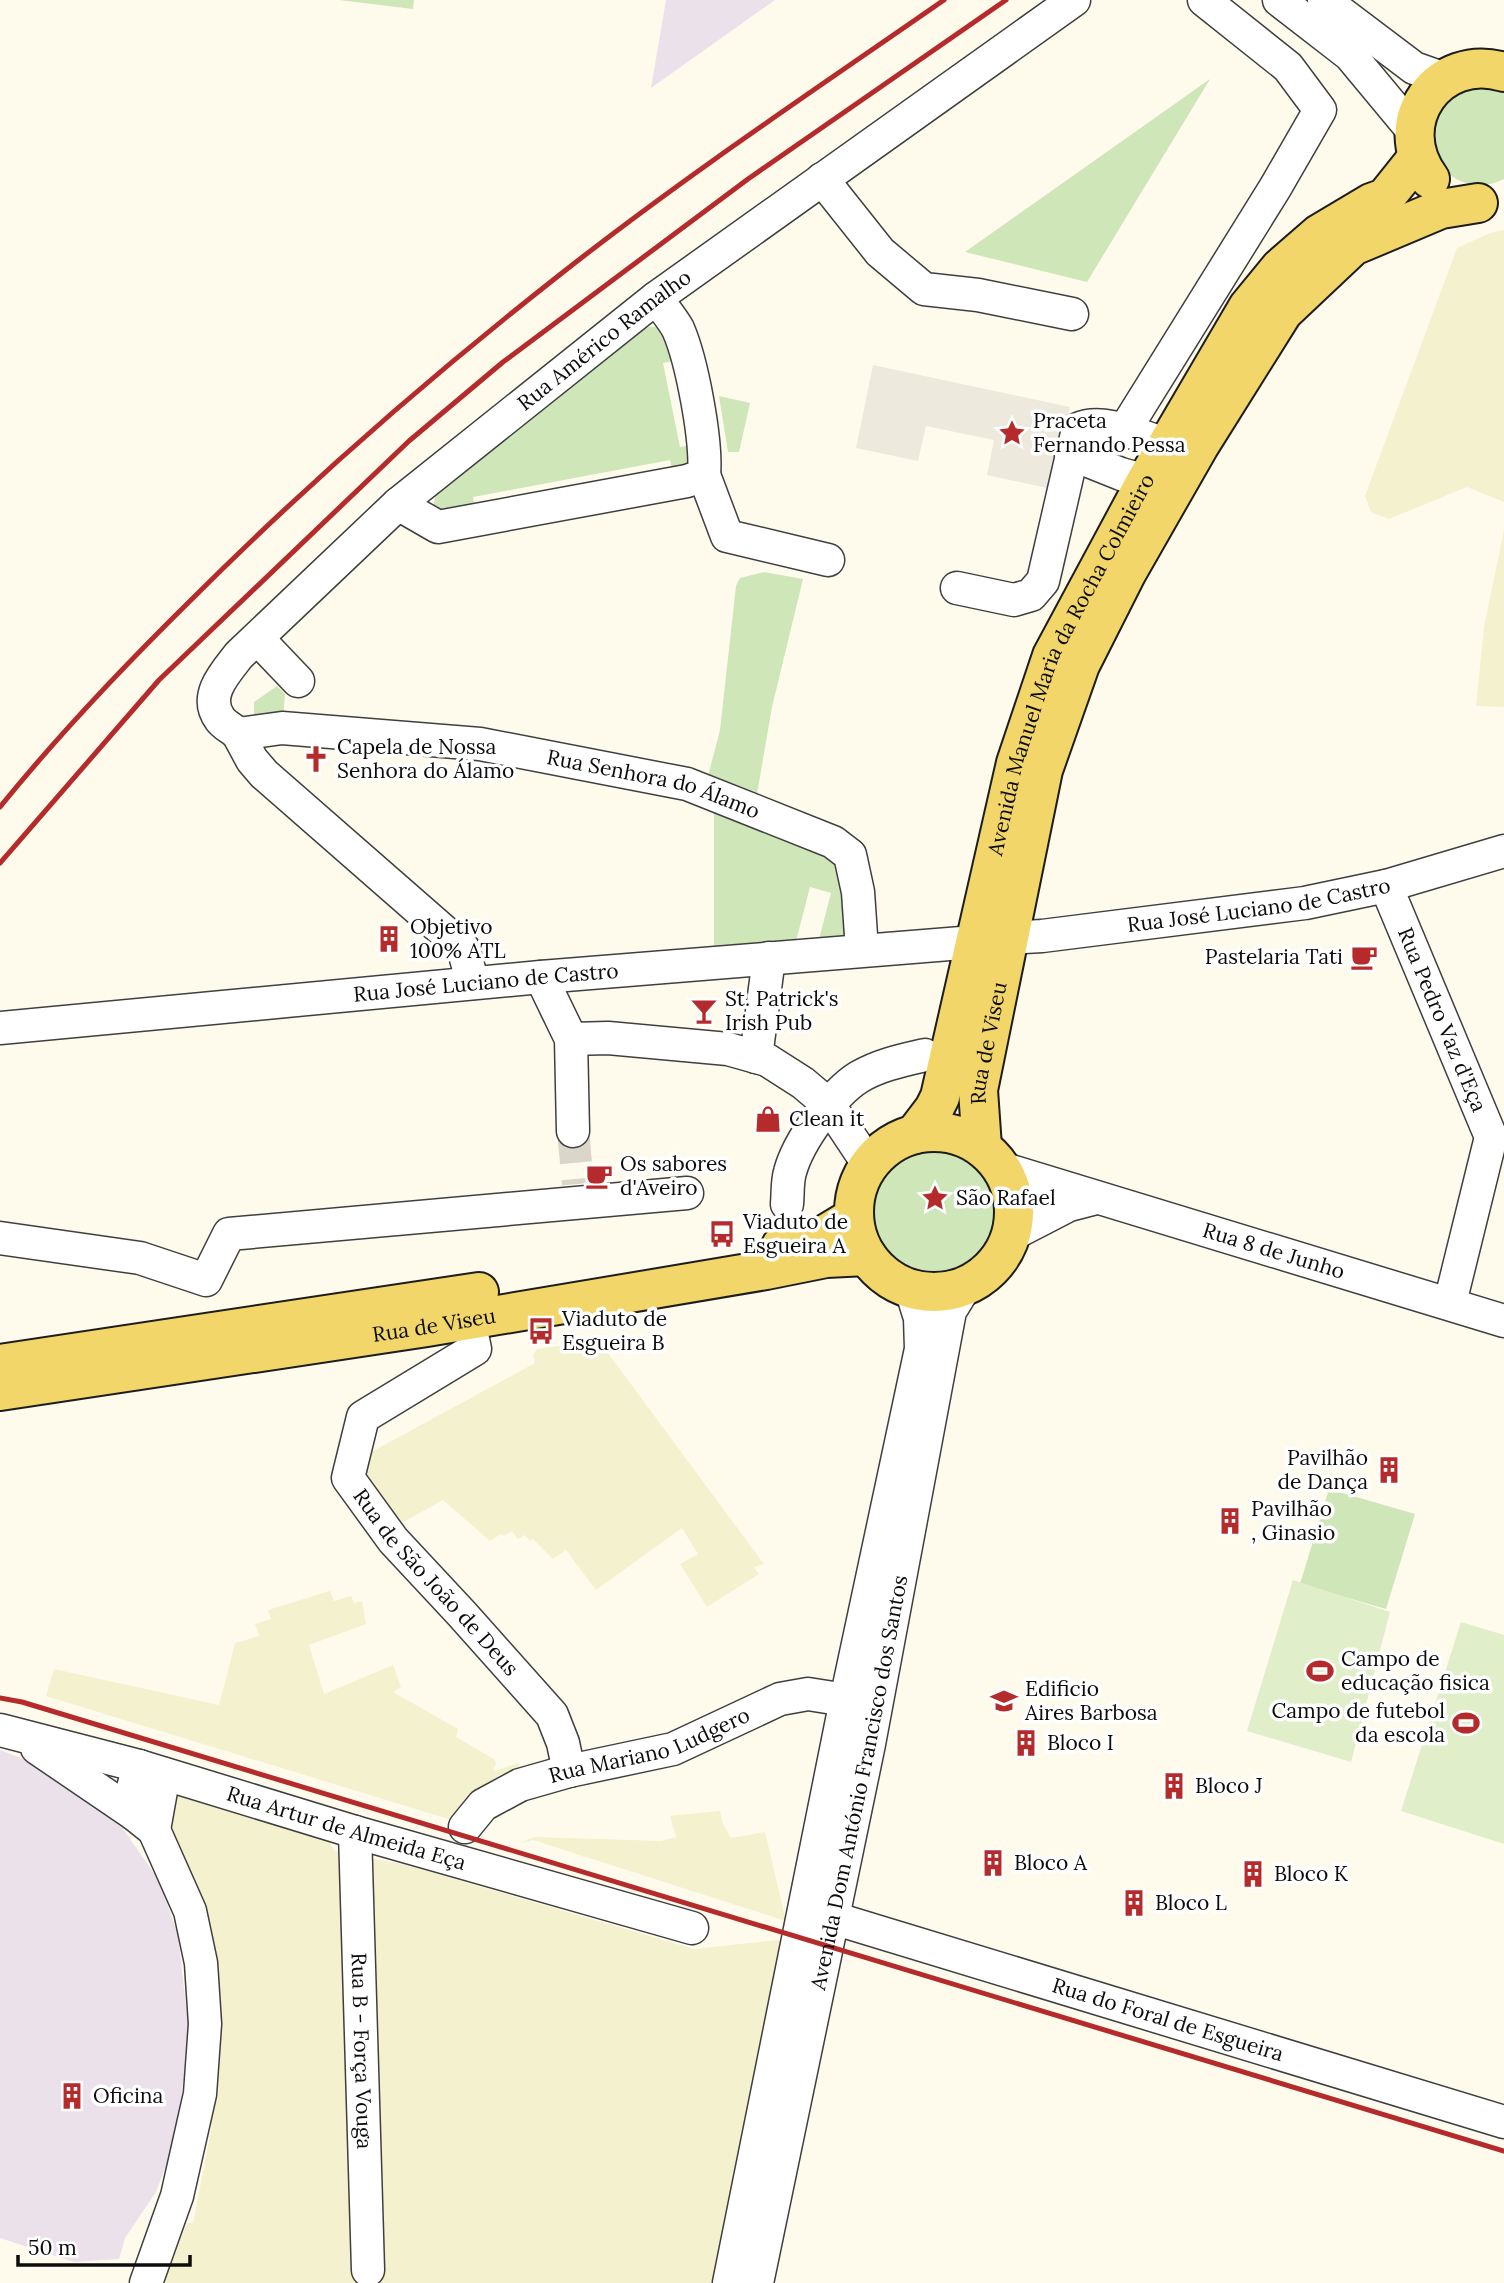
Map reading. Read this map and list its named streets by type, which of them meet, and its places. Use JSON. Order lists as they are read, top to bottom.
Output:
{
  "streets": {
    "main road": ["Avenida Manuel Maria da Rocha Colmieiro", "Rua de Viseu"],
    "street": [
      "Rua Américo Ramalho",
      "Rua Senhora do Álamo",
      "Rua José Luciano de Castro",
      "Rua Pedro Vaz d'Eça",
      "Rua 8 de Junho",
      "Rua de São João de Deus",
      "Rua Mariano Ludgero",
      "Avenida Dom António Francisco dos Santos",
      "Rua Artur de Almeida Eça",
      "Rua do Foral de Esgueira",
      "Rua B - Força Vouga"
    ]
  },
  "crossings": [
    ["Rua Américo Ramalho", "Rua Senhora do Álamo"],
    ["Avenida Manuel Maria da Rocha Colmieiro", "Rua José Luciano de Castro"],
    ["Avenida Manuel Maria da Rocha Colmieiro", "Rua de Viseu"],
    ["Rua Senhora do Álamo", "Rua José Luciano de Castro"],
    ["Rua José Luciano de Castro", "Rua Pedro Vaz d'Eça"],
    ["Rua José Luciano de Castro", "Rua de Viseu"],
    ["Rua Pedro Vaz d'Eça", "Rua 8 de Junho"],
    ["Rua de Viseu", "Rua 8 de Junho"],
    ["Rua de Viseu", "Rua de São João de Deus"],
    ["Rua de Viseu", "Avenida Dom António Francisco dos Santos"],
    ["Rua 8 de Junho", "Avenida Dom António Francisco dos Santos"],
    ["Rua de São João de Deus", "Rua Mariano Ludgero"],
    ["Rua Mariano Ludgero", "Avenida Dom António Francisco dos Santos"],
    ["Avenida Dom António Francisco dos Santos", "Rua do Foral de Esgueira"],
    ["Rua Artur de Almeida Eça", "Rua B - Força Vouga"]
  ],
  "places": {
    "place": ["Praceta Fernando Pessa", "São Rafael"],
    "church": ["Capela de Nossa Senhora do Álamo"],
    "building": [
      "Objetivo 100% ATL",
      "Pavilhão de Dança",
      "Pavilhão , Ginasio",
      "Bloco I",
      "Bloco J",
      "Bloco A",
      "Bloco K",
      "Bloco L",
      "Oficina"
    ],
    "cafe": ["Pastelaria Tati", "Os sabores d'Aveiro"],
    "bar": ["St. Patrick's Irish Pub"],
    "shop": ["Clean it"],
    "bus stop": ["Viaduto de Esgueira A", "Viaduto de Esgueira B"],
    "sports": ["Campo de educação fisica", "Campo de futebol da escola"],
    "school or university": ["Edificio Aires Barbosa"]
  },
  "scale_bar": "50 m"
}
